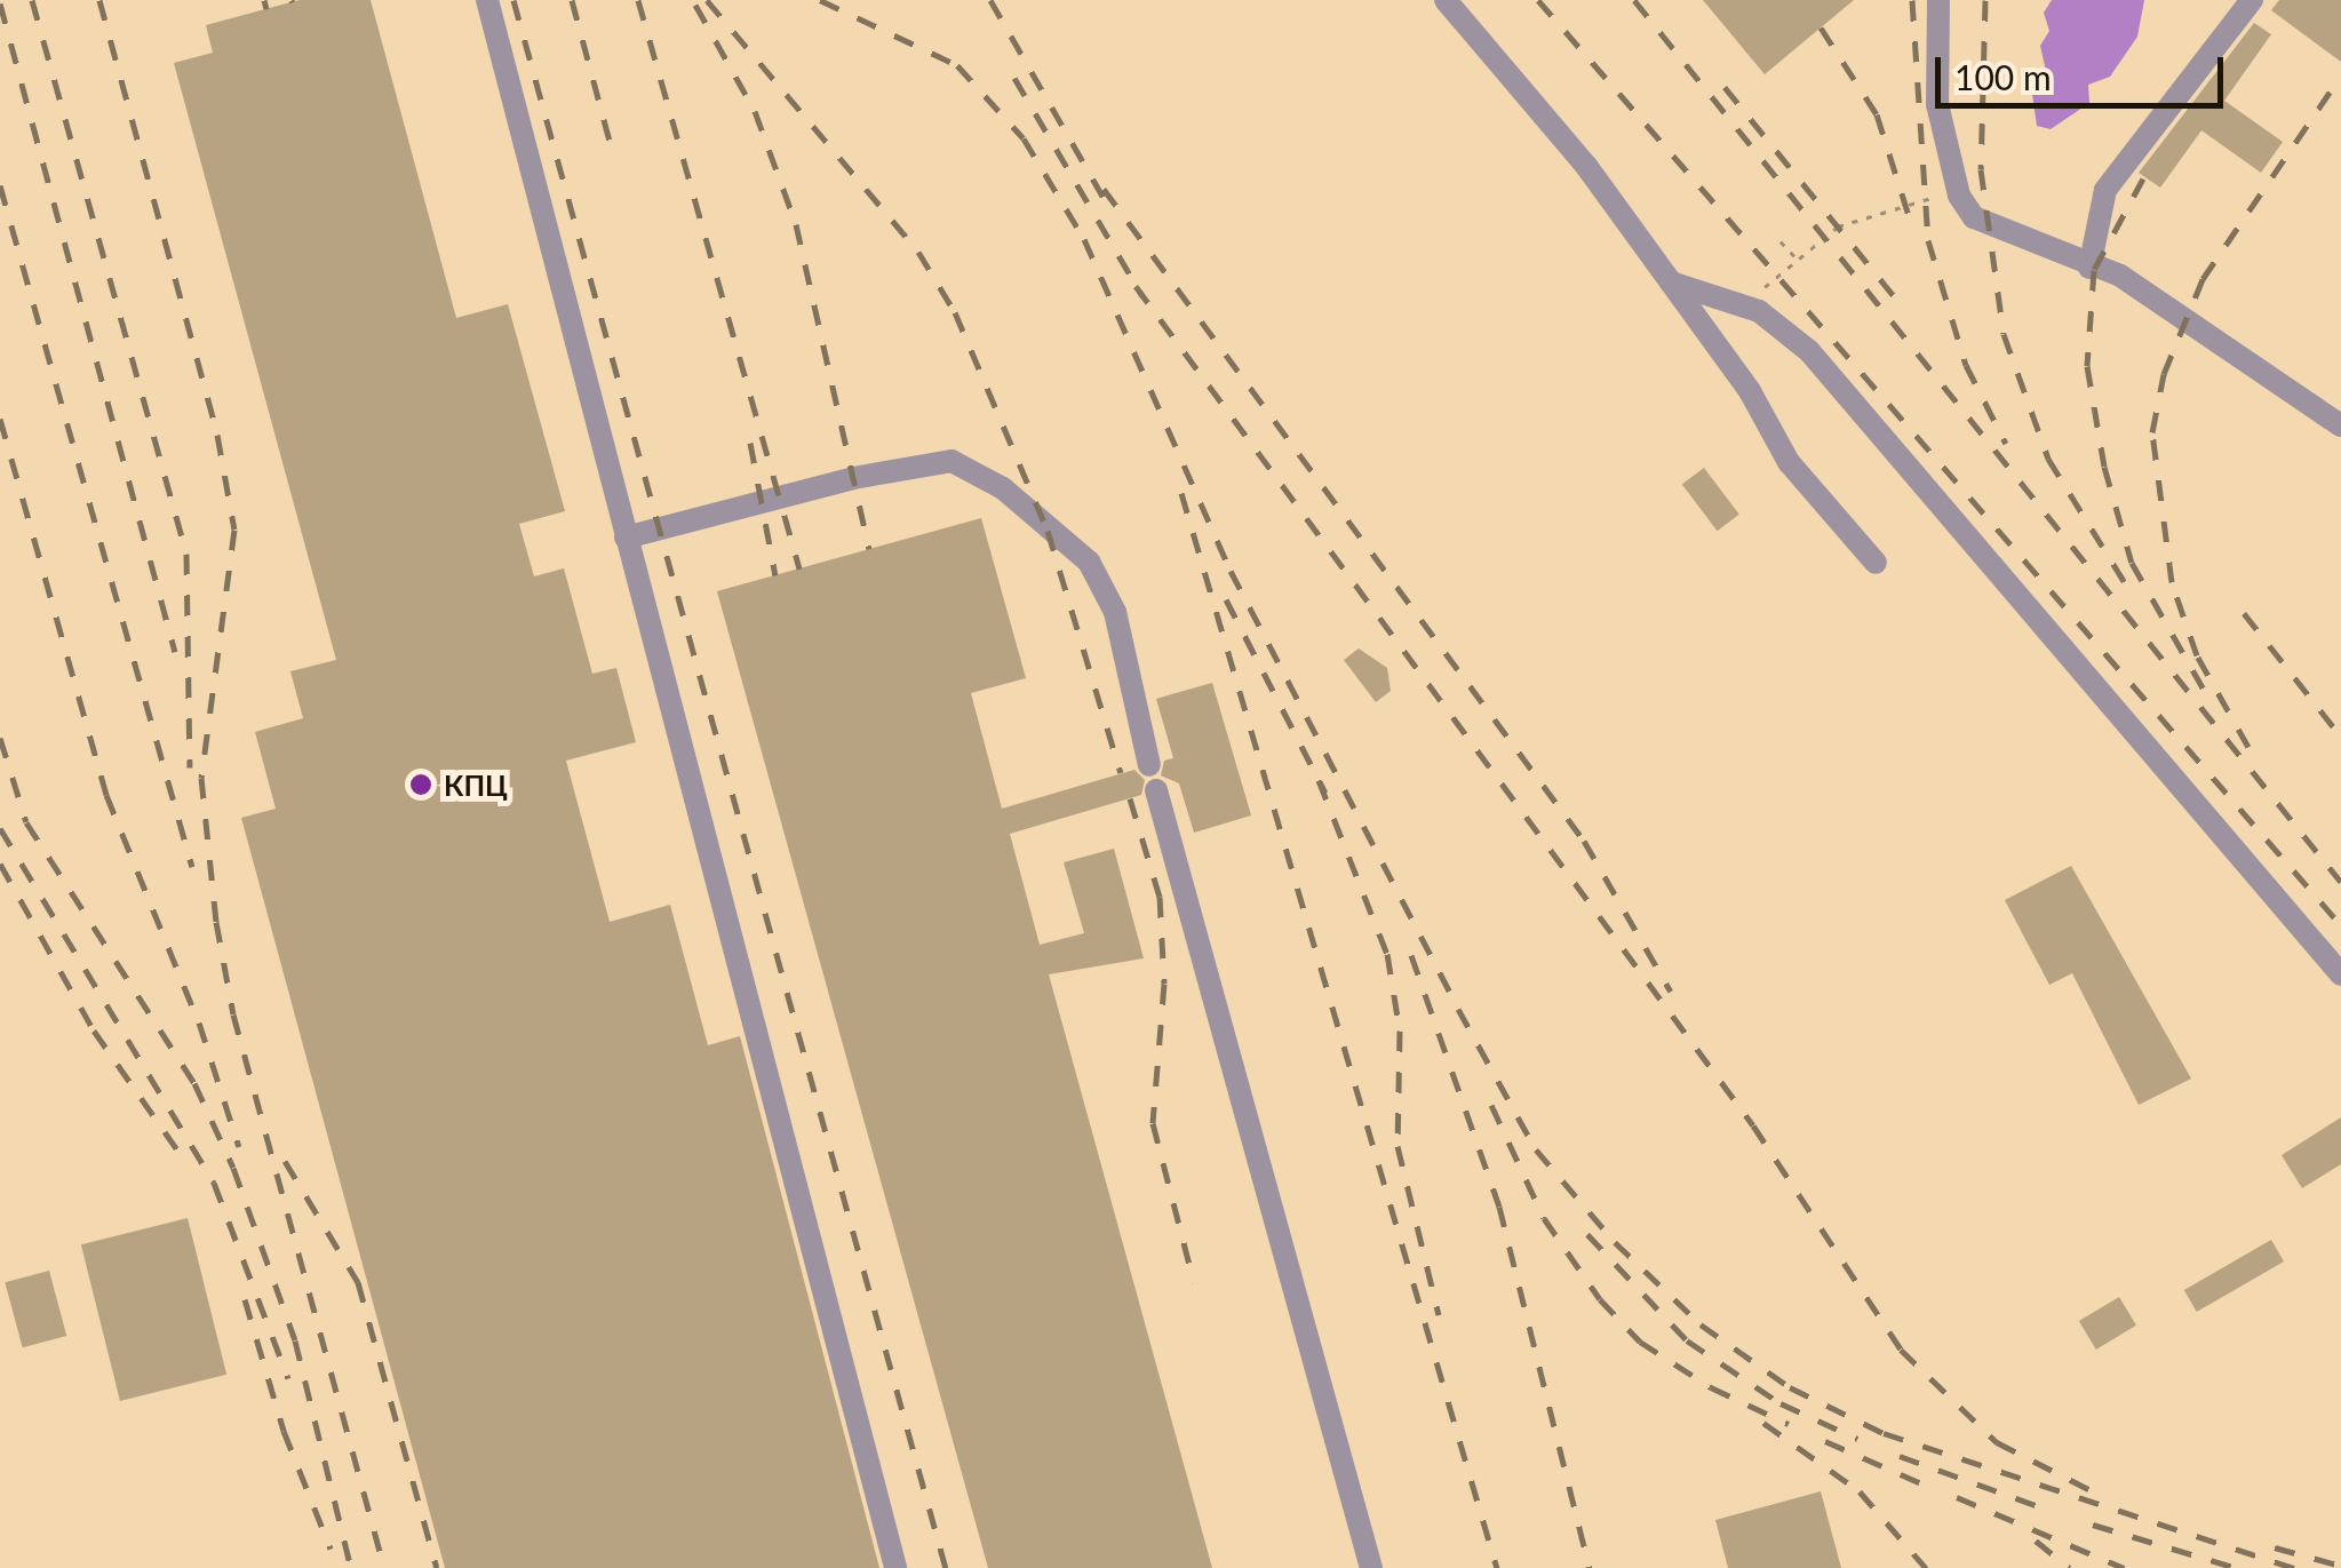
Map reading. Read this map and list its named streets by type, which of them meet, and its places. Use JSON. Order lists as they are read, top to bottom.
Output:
{
  "places": ["КПЦ"],
  "scale_bar": "100 m"
}
